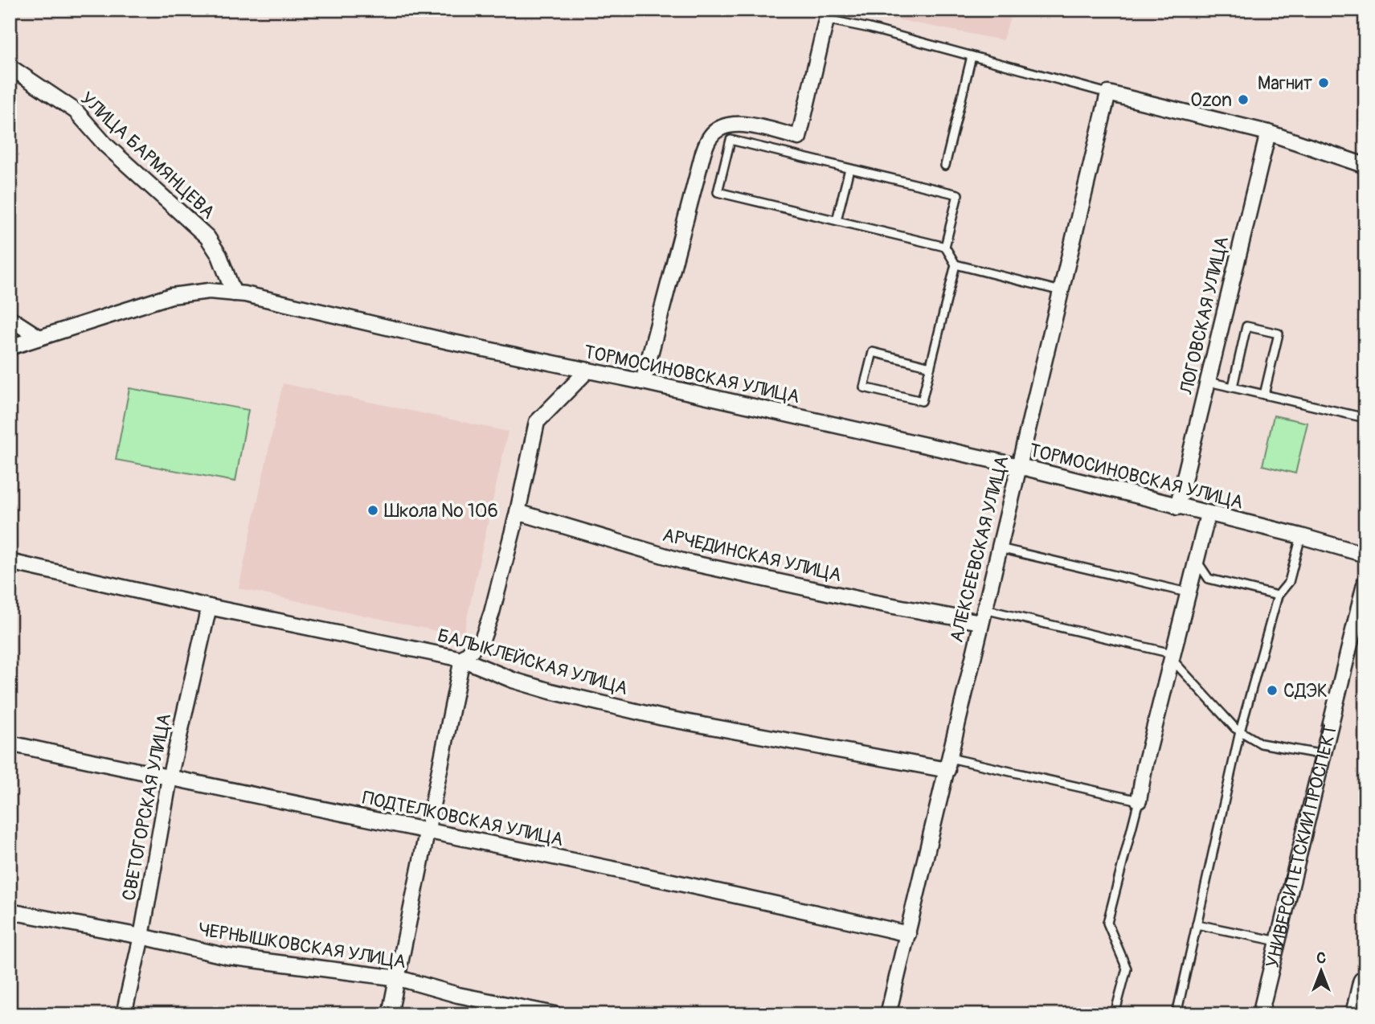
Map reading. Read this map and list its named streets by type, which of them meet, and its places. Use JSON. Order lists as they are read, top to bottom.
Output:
{
  "streets": {
    "street": [
      "УЛИЦА БАРМЯНЦЕВА",
      "ЛОГОВСКАЯ УЛИЦА",
      "ТОРМОСИНОВСКАЯ УЛИЦА",
      "АЛЕКСЕЕВСКАЯ УЛИЦА",
      "АРЧЕДИНСКАЯ УЛИЦА",
      "БАЛЫКЛЕЙСКАЯ УЛИЦА",
      "СВЕТОГОРСКАЯ УЛИЦА",
      "ПОДТЕЛКОВСКАЯ УЛИЦА",
      "УНИВЕРСИТЕТСКИЙ ПРОСПЕКТ",
      "ЧЕРНЫШКОВСКАЯ УЛИЦА"
    ]
  },
  "crossings": [
    ["УЛИЦА БАРМЯНЦЕВА", "ТОРМОСИНОВСКАЯ УЛИЦА"],
    ["ЛОГОВСКАЯ УЛИЦА", "ТОРМОСИНОВСКАЯ УЛИЦА"],
    ["ТОРМОСИНОВСКАЯ УЛИЦА", "АЛЕКСЕЕВСКАЯ УЛИЦА"],
    ["АЛЕКСЕЕВСКАЯ УЛИЦА", "АРЧЕДИНСКАЯ УЛИЦА"],
    ["АЛЕКСЕЕВСКАЯ УЛИЦА", "БАЛЫКЛЕЙСКАЯ УЛИЦА"],
    ["АЛЕКСЕЕВСКАЯ УЛИЦА", "ПОДТЕЛКОВСКАЯ УЛИЦА"],
    ["БАЛЫКЛЕЙСКАЯ УЛИЦА", "СВЕТОГОРСКАЯ УЛИЦА"],
    ["СВЕТОГОРСКАЯ УЛИЦА", "ПОДТЕЛКОВСКАЯ УЛИЦА"],
    ["СВЕТОГОРСКАЯ УЛИЦА", "ЧЕРНЫШКОВСКАЯ УЛИЦА"]
  ],
  "places": [
    "Магнит",
    "Ozon",
    "Школа № 106",
    "СДЭК"
  ],
  "north": "top"
}
